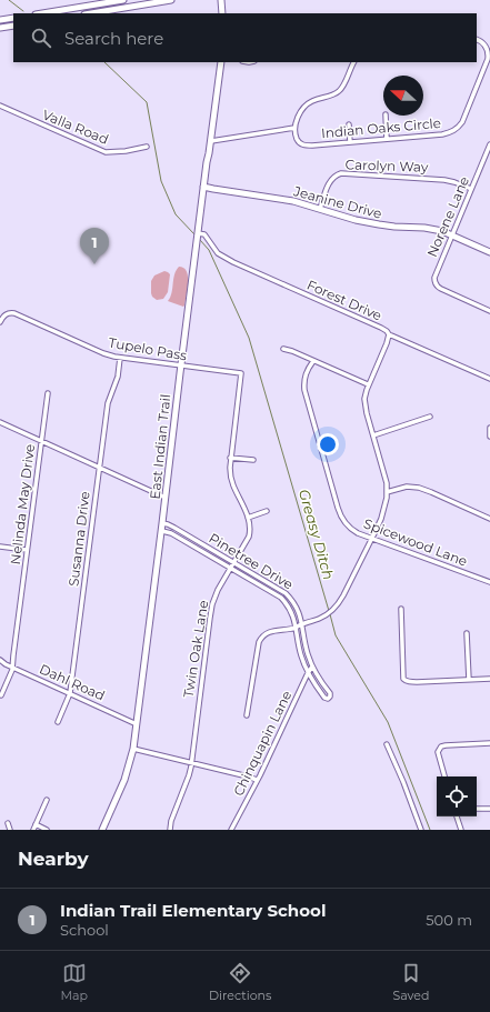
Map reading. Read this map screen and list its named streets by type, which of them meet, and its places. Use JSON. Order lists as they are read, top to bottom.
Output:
{
  "streets": {
    "main road": ["Jeanine Drive", "East Indian Trail"],
    "street": [
      "Valla Road",
      "Indian Oaks Circle",
      "Carolyn Way",
      "Norene Lane",
      "Forest Drive",
      "Tupelo Pass",
      "Nelinda May Drive",
      "Susanna Drive",
      "Spicewood Lane",
      "Pinetree Drive",
      "Twin Oak Lane",
      "Dahl Road",
      "Chinquapin Lane"
    ]
  },
  "crossings": [
    ["Carolyn Way", "Jeanine Drive"],
    ["Carolyn Way", "Norene Lane"],
    ["Jeanine Drive", "Norene Lane"],
    ["Jeanine Drive", "East Indian Trail"],
    ["Forest Drive", "East Indian Trail"],
    ["Tupelo Pass", "East Indian Trail"],
    ["Tupelo Pass", "Susanna Drive"],
    ["Tupelo Pass", "Twin Oak Lane"],
    ["East Indian Trail", "Pinetree Drive"],
    ["East Indian Trail", "Dahl Road"],
    ["Nelinda May Drive", "Dahl Road"],
    ["Susanna Drive", "Dahl Road"],
    ["Pinetree Drive", "Twin Oak Lane"],
    ["Pinetree Drive", "Chinquapin Lane"]
  ],
  "water": ["Greasy Ditch"],
  "north": "left",
  "page": {
    "search": "Search here",
    "pins": "1",
    "heading": "Nearby",
    "list": [
      {
        "mark": "1",
        "name": "Indian Trail Elementary School",
        "note": "School",
        "value": "500 m"
      }
    ],
    "nav": ["Map", "Directions", "Saved"]
  }
}
